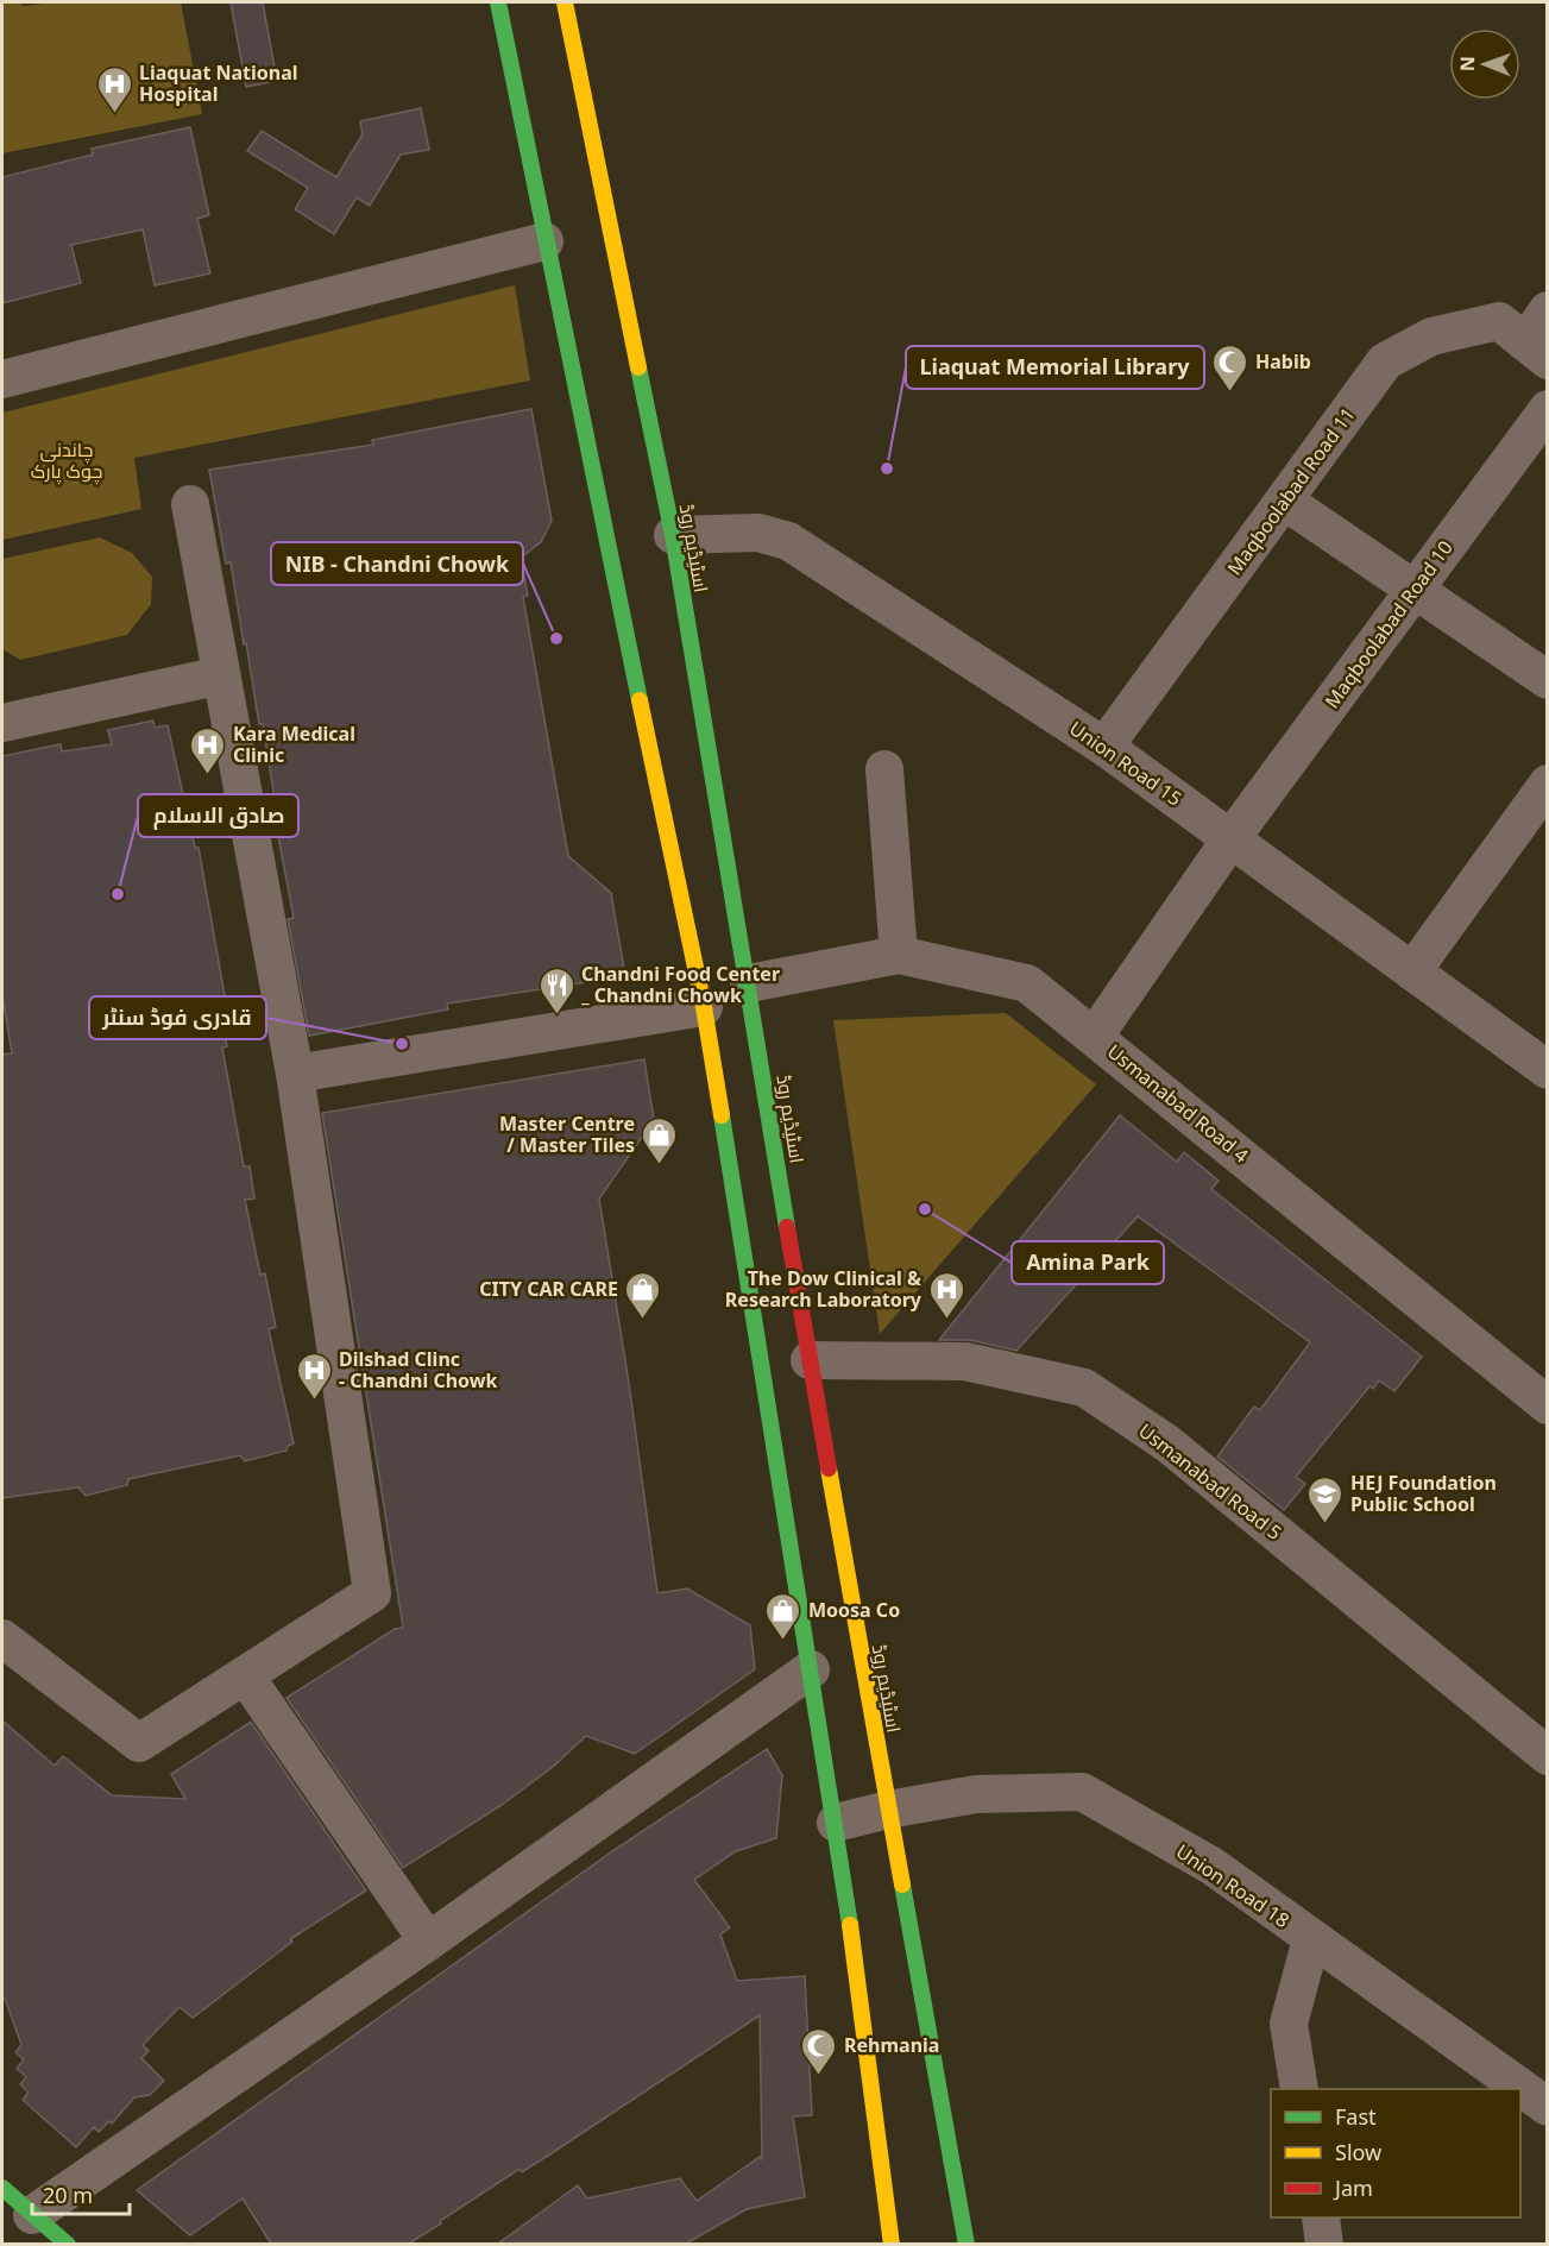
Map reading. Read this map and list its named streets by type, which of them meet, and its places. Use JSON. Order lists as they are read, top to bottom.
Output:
{
  "streets": {
    "main road": ["اسٹیڈیم روڈ"],
    "street": [
      "Maqboolabad Road 11",
      "Maqboolabad Road 10",
      "Union Road 15",
      "Usmanabad Road 4",
      "Usmanabad Road 5",
      "Union Road 18"
    ]
  },
  "crossings": [
    ["Maqboolabad Road 11", "Union Road 15"],
    ["اسٹیڈیم روڈ", "Union Road 15"],
    ["اسٹیڈیم روڈ", "Usmanabad Road 4"],
    ["اسٹیڈیم روڈ", "Usmanabad Road 5"],
    ["اسٹیڈیم روڈ", "Union Road 18"],
    ["Maqboolabad Road 10", "Union Road 15"]
  ],
  "parks": ["چاندنی چوک پارک"],
  "places": {
    "hospital": [
      "Liaquat National Hospital",
      "Kara Medical Clinic",
      "The Dow Clinical & Research Laboratory",
      "Dilshad Clinc - Chandni Chowk"
    ],
    "mosque": ["Habib", "Rehmania"],
    "other": [
      "Liaquat Memorial Library",
      "NIB - Chandni Chowk",
      "صادق الاسلام",
      "قادری فوڈ سنٹر",
      "Amina Park"
    ],
    "restaurant": ["Chandni Food Center _ Chandni Chowk"],
    "shop": ["Master Centre / Master Tiles", "CITY CAR CARE", "Moosa Co"],
    "school or university": ["HEJ Foundation Public School"]
  },
  "legend": ["Fast", "Slow", "Jam"],
  "scale_bar": "20 m",
  "north": "left"
}
